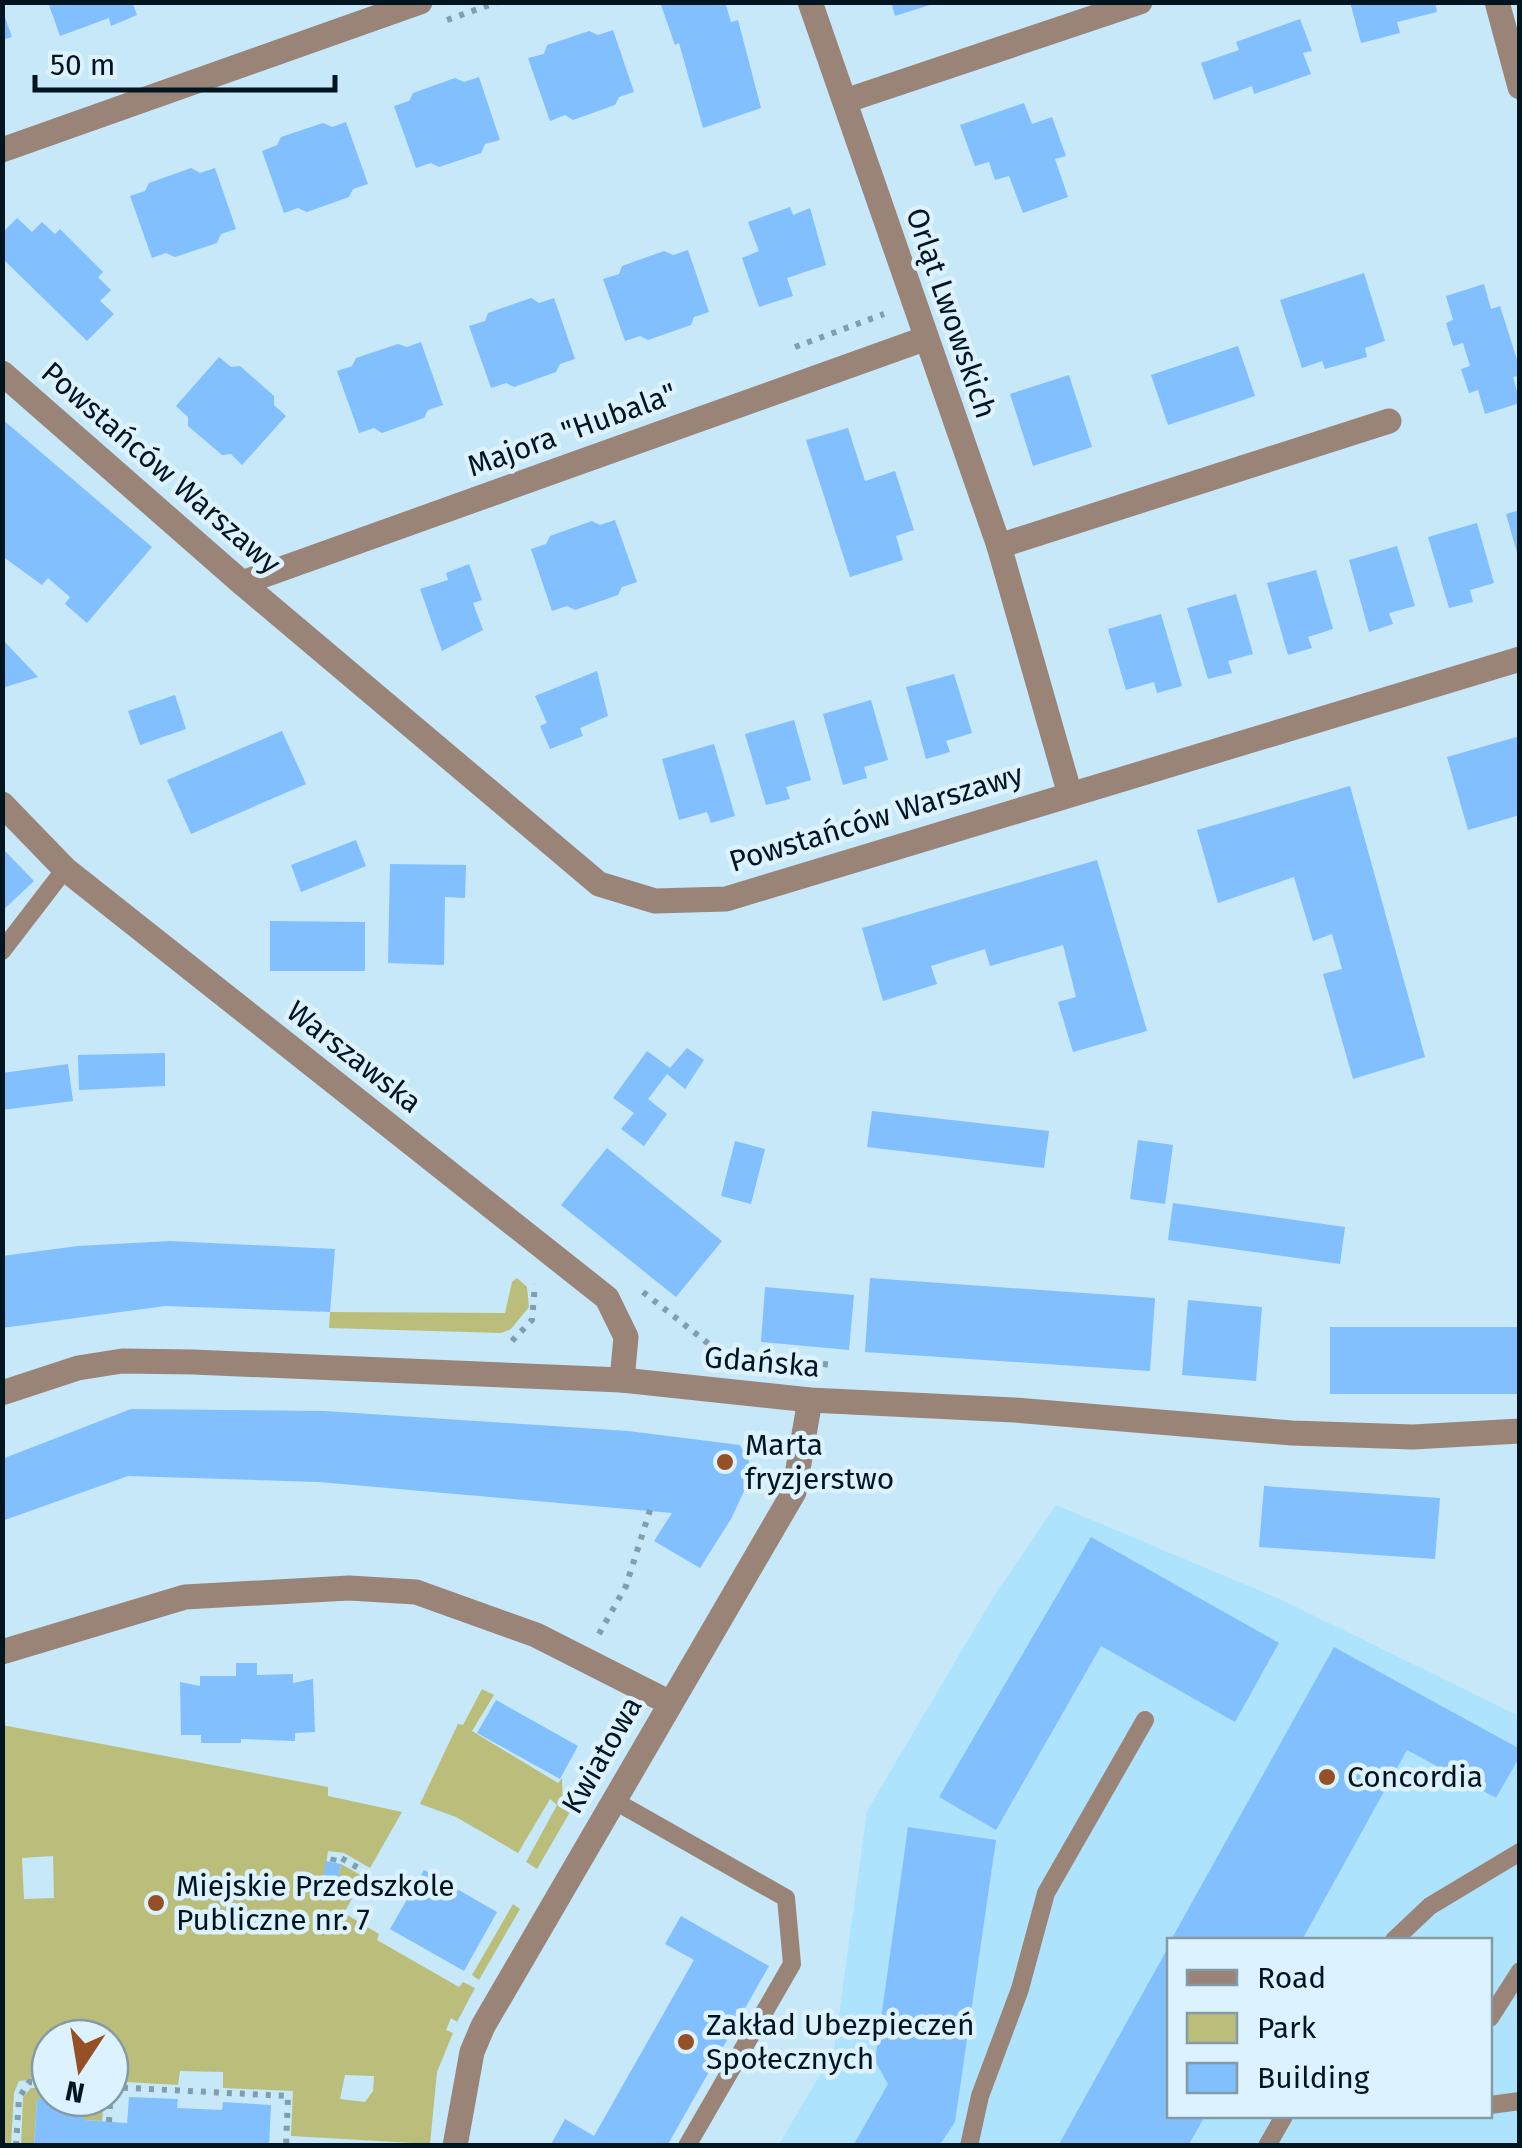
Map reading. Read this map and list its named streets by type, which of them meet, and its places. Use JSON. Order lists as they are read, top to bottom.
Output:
{
  "streets": {
    "street": [
      "Orląt Lwowskich",
      "Majora \"Hubala\"",
      "Powstańców Warszawy",
      "Warszawska",
      "Gdańska",
      "Kwiatowa"
    ]
  },
  "crossings": [
    ["Orląt Lwowskich", "Majora \"Hubala\""],
    ["Orląt Lwowskich", "Powstańców Warszawy"],
    ["Majora \"Hubala\"", "Powstańców Warszawy"],
    ["Warszawska", "Gdańska"],
    ["Gdańska", "Kwiatowa"]
  ],
  "places": [
    "Marta fryzjerstwo",
    "Concordia",
    "Miejskie Przedszkole Publiczne nr. 7",
    "Zakład Ubezpieczeń Społecznych"
  ],
  "legend": ["Road", "Park", "Building"],
  "scale_bar": "50 m",
  "north": "bottom"
}
